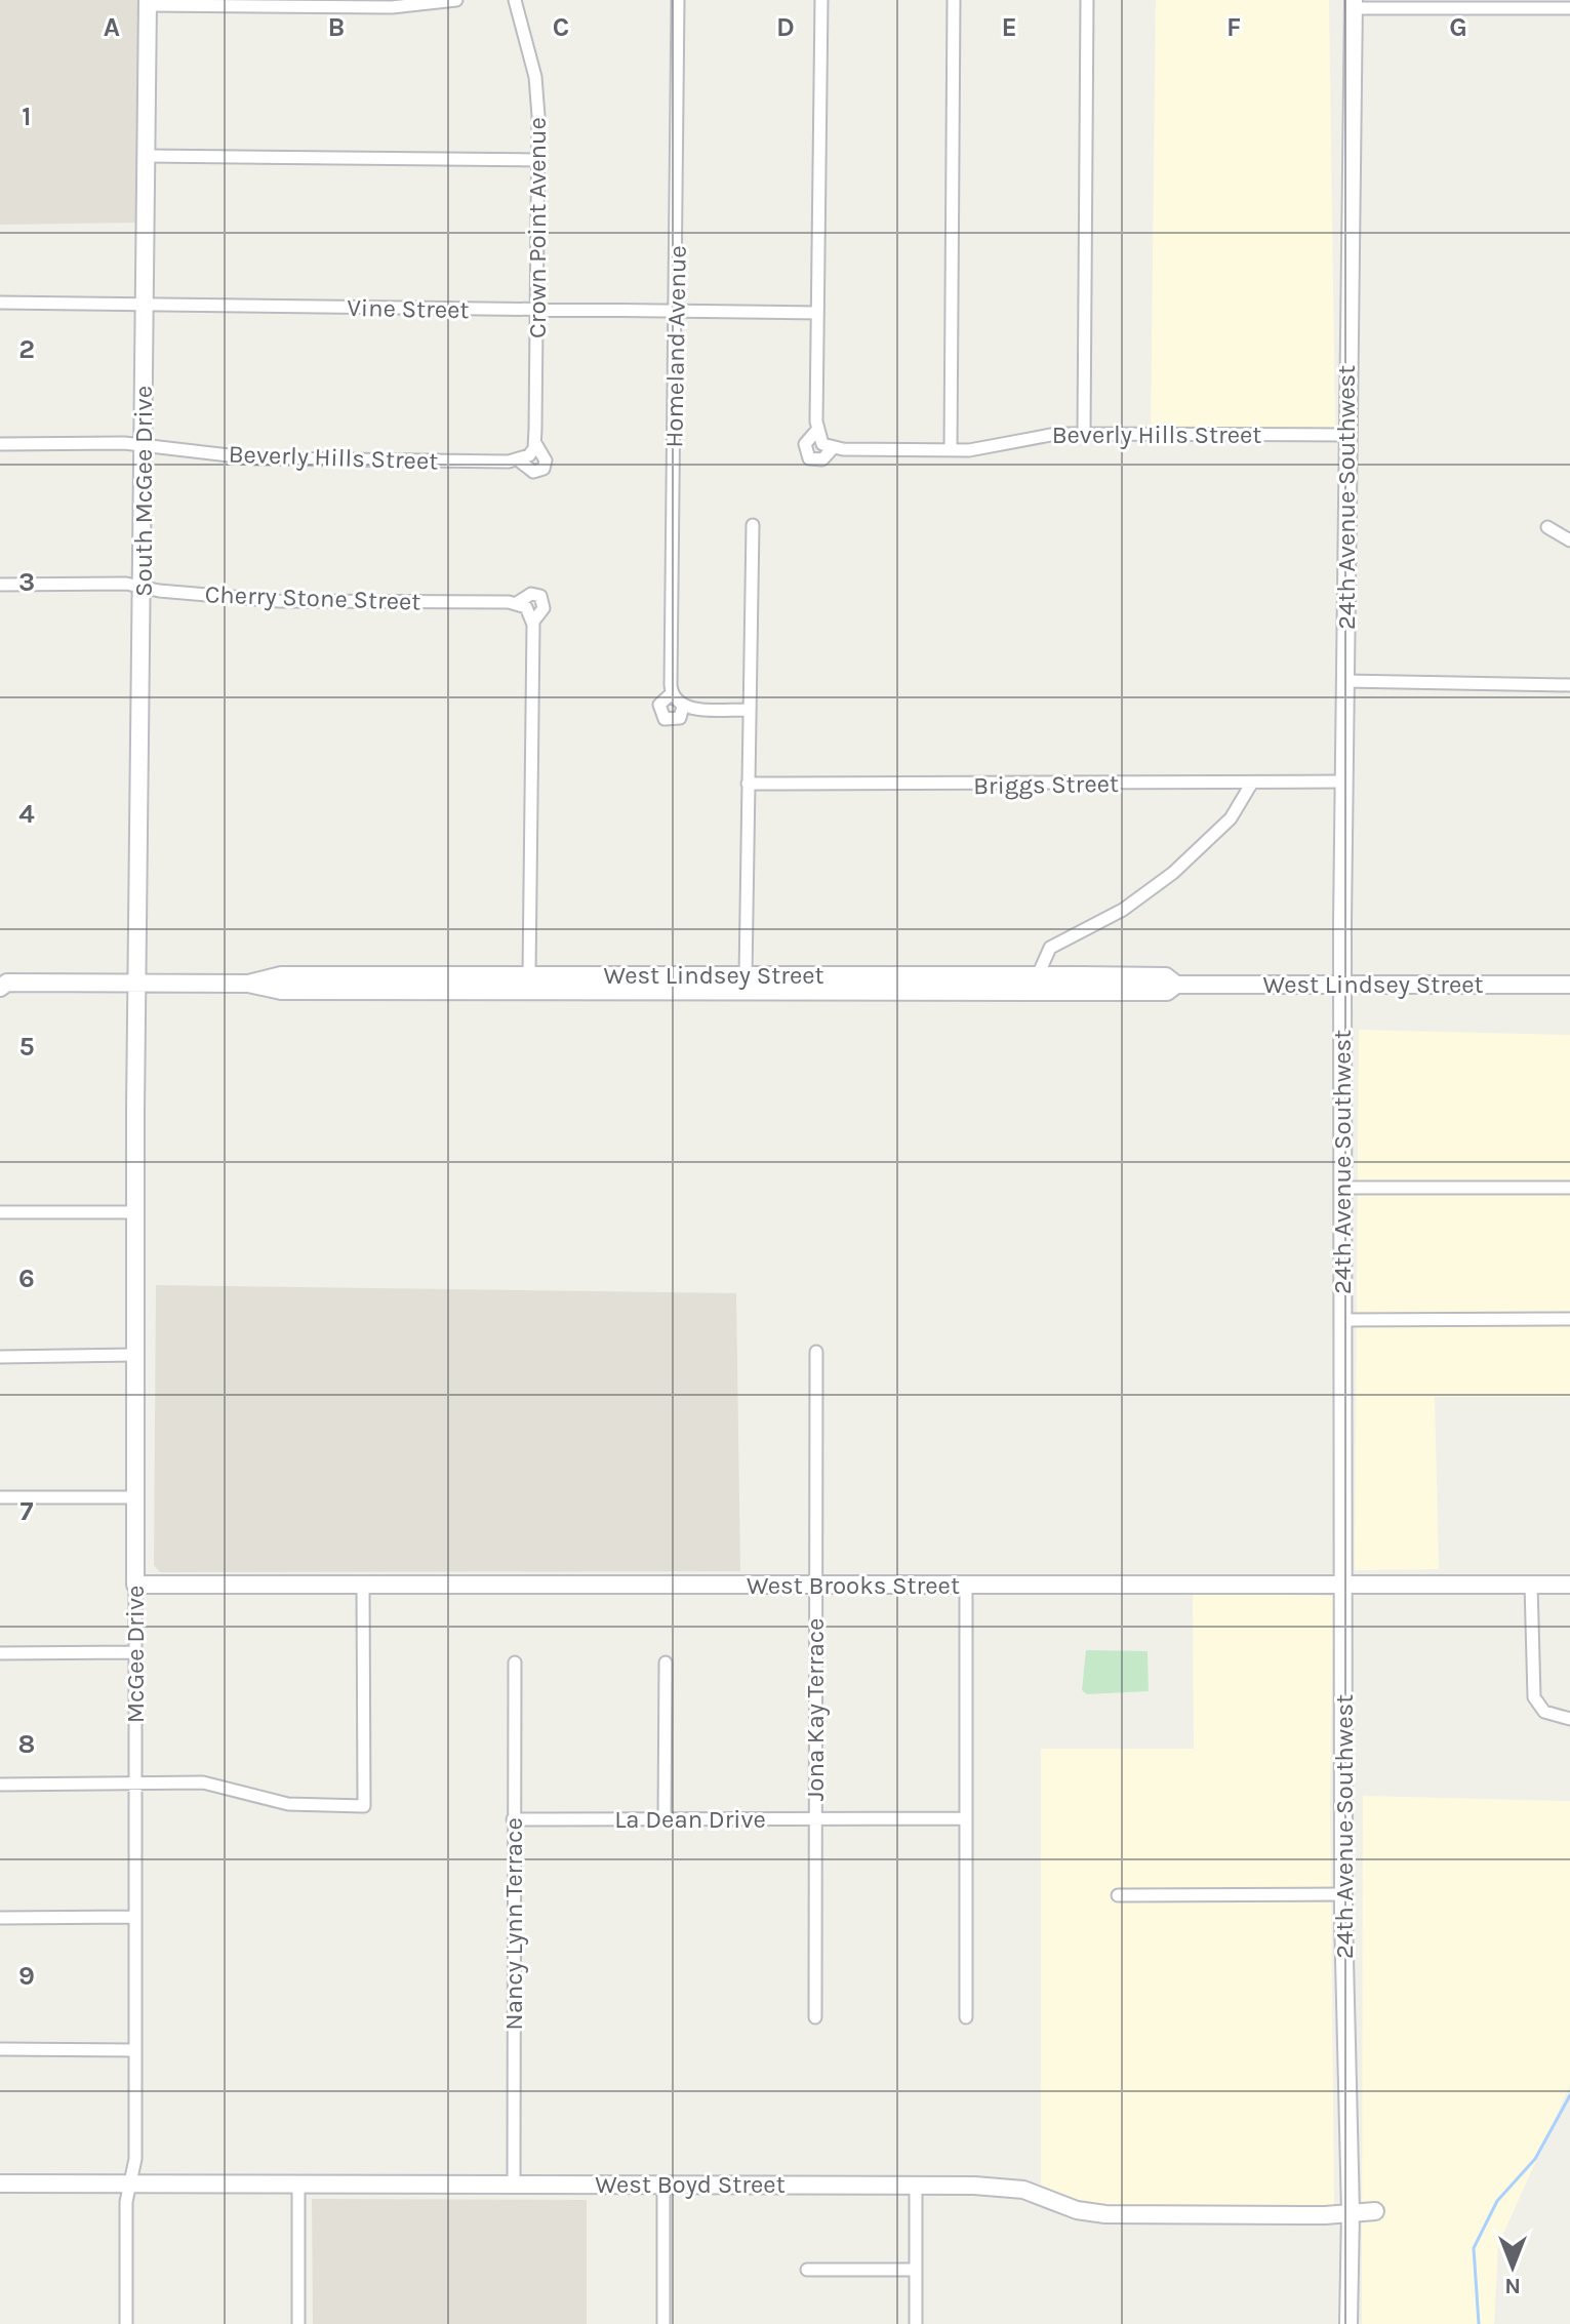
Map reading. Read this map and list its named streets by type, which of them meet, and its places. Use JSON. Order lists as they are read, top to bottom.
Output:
{
  "streets": {
    "street": [
      "Crown Point Avenue",
      "Vine Street",
      "Homeland Avenue",
      "Beverly Hills Street",
      "South McGee Drive",
      "24th Avenue Southwest",
      "Cherry Stone Street",
      "Briggs Street",
      "West Lindsey Street",
      "West Brooks Street",
      "McGee Drive",
      "Jona Kay Terrace",
      "La Dean Drive",
      "Nancy Lynn Terrace",
      "West Boyd Street"
    ]
  },
  "crossings": [
    ["Crown Point Avenue", "Vine Street"],
    ["Crown Point Avenue", "Beverly Hills Street"],
    ["Vine Street", "Homeland Avenue"],
    ["Vine Street", "South McGee Drive"],
    ["Beverly Hills Street", "South McGee Drive"],
    ["Beverly Hills Street", "24th Avenue Southwest"],
    ["South McGee Drive", "Cherry Stone Street"],
    ["South McGee Drive", "West Lindsey Street"],
    ["South McGee Drive", "McGee Drive"],
    ["24th Avenue Southwest", "Briggs Street"],
    ["24th Avenue Southwest", "West Lindsey Street"],
    ["24th Avenue Southwest", "West Brooks Street"],
    ["24th Avenue Southwest", "West Boyd Street"],
    ["West Lindsey Street", "McGee Drive"],
    ["West Brooks Street", "McGee Drive"],
    ["West Brooks Street", "Jona Kay Terrace"],
    ["McGee Drive", "West Boyd Street"],
    ["Jona Kay Terrace", "La Dean Drive"],
    ["La Dean Drive", "Nancy Lynn Terrace"],
    ["Nancy Lynn Terrace", "West Boyd Street"]
  ],
  "north": "bottom",
  "grid": {
    "columns": [
      "A",
      "B",
      "C",
      "D",
      "E",
      "F",
      "G"
    ],
    "rows": [
      "1",
      "2",
      "3",
      "4",
      "5",
      "6",
      "7",
      "8",
      "9"
    ]
  }
}
